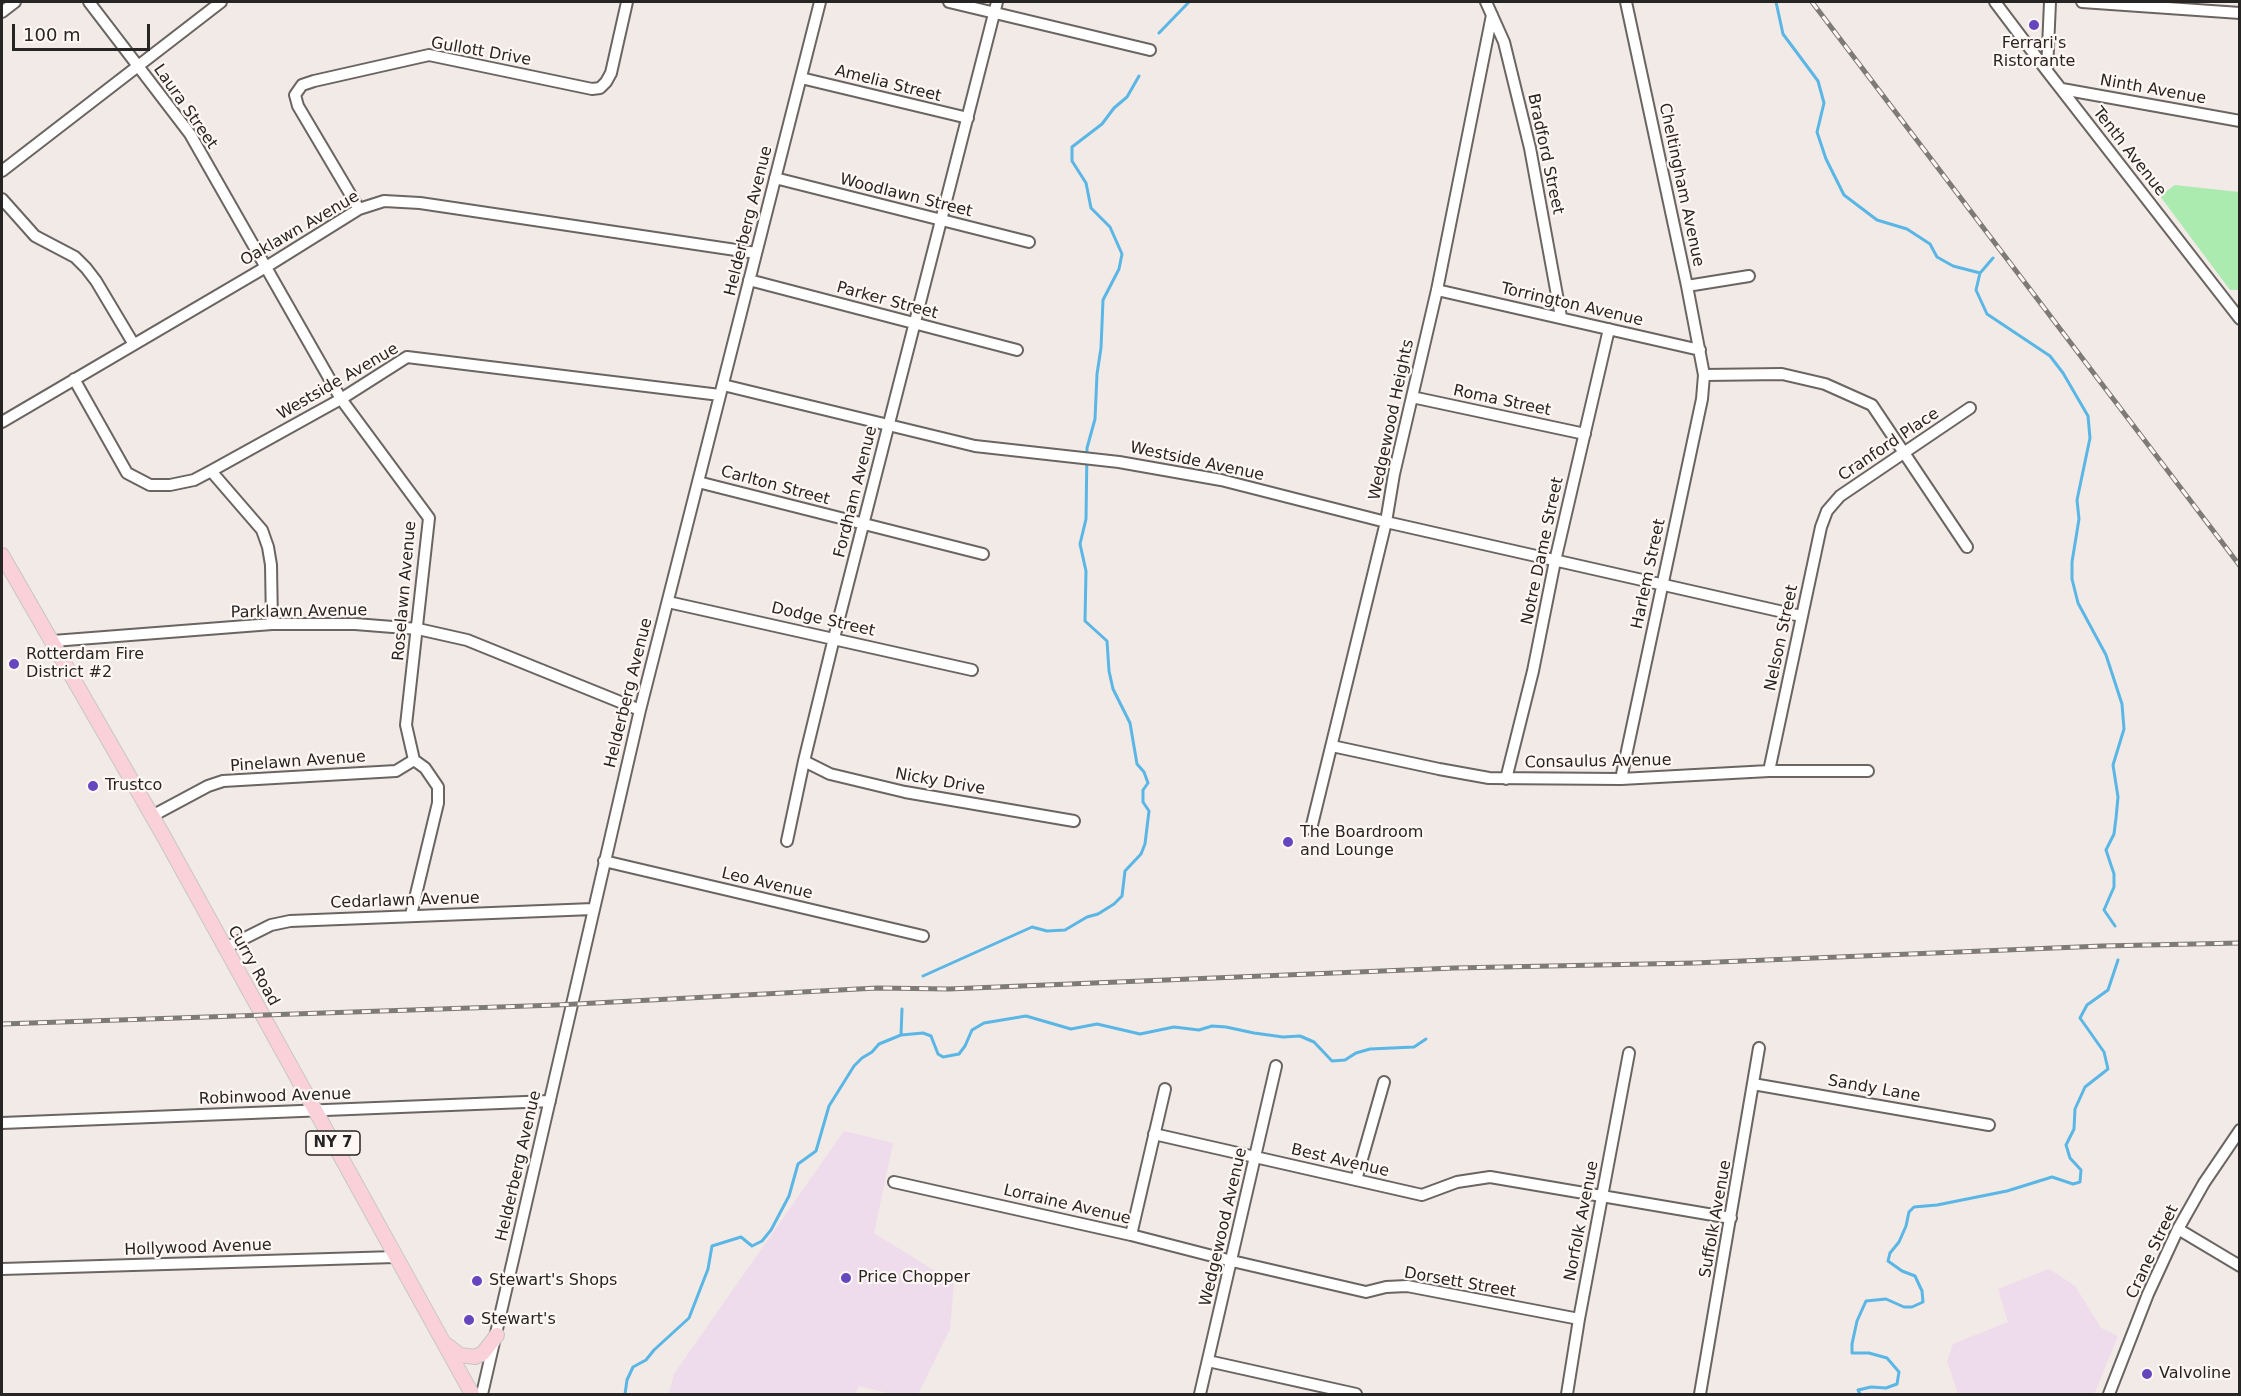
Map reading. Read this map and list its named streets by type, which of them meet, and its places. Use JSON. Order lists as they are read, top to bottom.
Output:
{
  "streets": {
    "main road": ["Curry Road", "NY 7"],
    "street": [
      "Gullott Drive",
      "Amelia Street",
      "Ninth Avenue",
      "Laura Street",
      "Tenth Avenue",
      "Bradford Street",
      "Cheltingham Avenue",
      "Woodlawn Street",
      "Helderberg Avenue",
      "Oaklawn Avenue",
      "Parker Street",
      "Torrington Avenue",
      "Westside Avenue",
      "Roma Street",
      "Wedgewood Heights",
      "Cranford Place",
      "Carlton Street",
      "Fordham Avenue",
      "Notre Dame Street",
      "Harlem Street",
      "Roselawn Avenue",
      "Parklawn Avenue",
      "Dodge Street",
      "Nelson Street",
      "Pinelawn Avenue",
      "Consaulus Avenue",
      "Nicky Drive",
      "Leo Avenue",
      "Cedarlawn Avenue",
      "Sandy Lane",
      "Robinwood Avenue",
      "Best Avenue",
      "Lorraine Avenue",
      "Suffolk Avenue",
      "Norfolk Avenue",
      "Wedgewood Avenue",
      "Hollywood Avenue",
      "Crane Street",
      "Dorsett Street"
    ]
  },
  "crossings": [
    ["Gullott Drive", "Oaklawn Avenue"],
    ["Amelia Street", "Helderberg Avenue"],
    ["Amelia Street", "Fordham Avenue"],
    ["Ninth Avenue", "Tenth Avenue"],
    ["Laura Street", "Oaklawn Avenue"],
    ["Laura Street", "Roselawn Avenue"],
    ["Bradford Street", "Torrington Avenue"],
    ["Bradford Street", "Wedgewood Heights"],
    ["Cheltingham Avenue", "Torrington Avenue"],
    ["Cheltingham Avenue", "Harlem Street"],
    ["Woodlawn Street", "Helderberg Avenue"],
    ["Woodlawn Street", "Fordham Avenue"],
    ["Helderberg Avenue", "Oaklawn Avenue"],
    ["Helderberg Avenue", "Parker Street"],
    ["Helderberg Avenue", "Westside Avenue"],
    ["Helderberg Avenue", "Carlton Street"],
    ["Helderberg Avenue", "Parklawn Avenue"],
    ["Helderberg Avenue", "Dodge Street"],
    ["Helderberg Avenue", "Leo Avenue"],
    ["Helderberg Avenue", "Cedarlawn Avenue"],
    ["Helderberg Avenue", "Robinwood Avenue"],
    ["Oaklawn Avenue", "Westside Avenue"],
    ["Oaklawn Avenue", "Roselawn Avenue"],
    ["Parker Street", "Fordham Avenue"],
    ["Torrington Avenue", "Wedgewood Heights"],
    ["Torrington Avenue", "Notre Dame Street"],
    ["Westside Avenue", "Wedgewood Heights"],
    ["Westside Avenue", "Fordham Avenue"],
    ["Westside Avenue", "Notre Dame Street"],
    ["Westside Avenue", "Harlem Street"],
    ["Westside Avenue", "Roselawn Avenue"],
    ["Westside Avenue", "Nelson Street"],
    ["Roma Street", "Wedgewood Heights"],
    ["Roma Street", "Notre Dame Street"],
    ["Wedgewood Heights", "Consaulus Avenue"],
    ["Cranford Place", "Nelson Street"],
    ["Carlton Street", "Fordham Avenue"],
    ["Fordham Avenue", "Dodge Street"],
    ["Fordham Avenue", "Nicky Drive"],
    ["Notre Dame Street", "Consaulus Avenue"],
    ["Harlem Street", "Consaulus Avenue"],
    ["Roselawn Avenue", "Parklawn Avenue"],
    ["Roselawn Avenue", "Pinelawn Avenue"],
    ["Parklawn Avenue", "Curry Road"],
    ["Nelson Street", "Consaulus Avenue"],
    ["Pinelawn Avenue", "Curry Road"],
    ["Cedarlawn Avenue", "Curry Road"],
    ["Curry Road", "Robinwood Avenue"],
    ["Curry Road", "Hollywood Avenue"],
    ["Sandy Lane", "Suffolk Avenue"],
    ["Best Avenue", "Suffolk Avenue"],
    ["Best Avenue", "Norfolk Avenue"],
    ["Best Avenue", "Wedgewood Avenue"],
    ["Lorraine Avenue", "Wedgewood Avenue"],
    ["Lorraine Avenue", "Dorsett Street"],
    ["Norfolk Avenue", "Dorsett Street"],
    ["Wedgewood Avenue", "Dorsett Street"]
  ],
  "places": [
    "Ferrari's Ristorante",
    "Rotterdam Fire District #2",
    "Trustco",
    "The Boardroom and Lounge",
    "Price Chopper",
    "Stewart's Shops",
    "Stewart's",
    "Valvoline"
  ],
  "scale_bar": "100 m"
}
